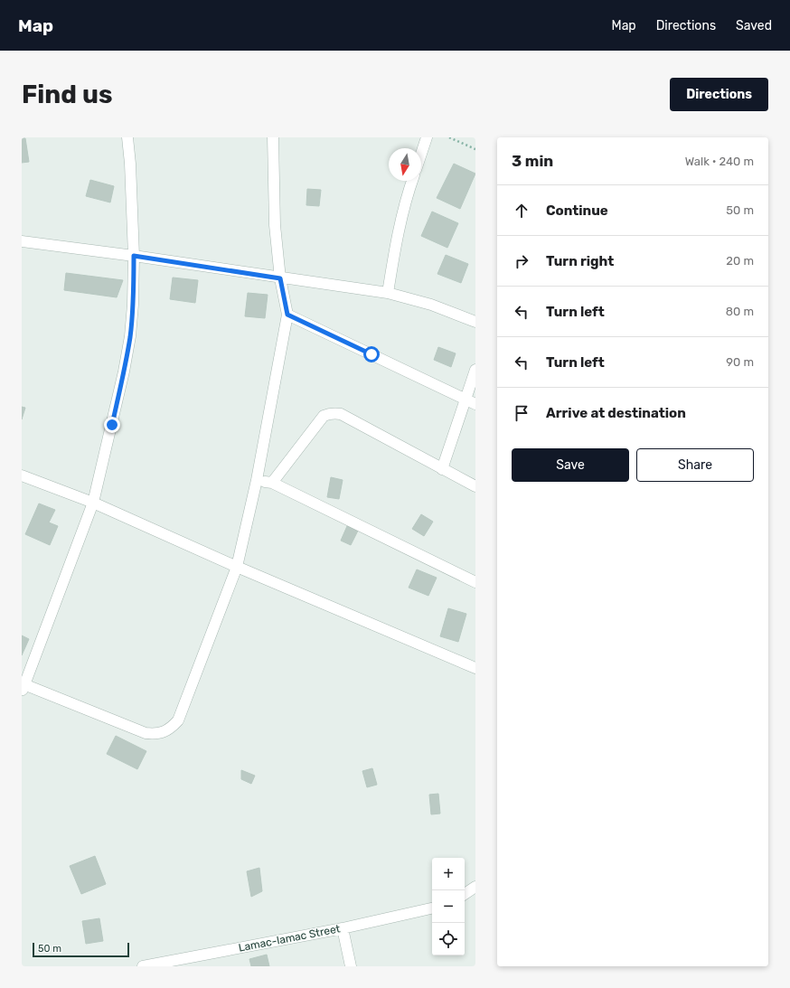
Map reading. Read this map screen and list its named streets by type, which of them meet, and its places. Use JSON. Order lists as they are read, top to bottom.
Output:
{
  "streets": {
    "street": ["Lamac-lamac Street"]
  },
  "scale_bar": "50 m",
  "north": "bottom",
  "page": {
    "header": "Map",
    "nav": ["Map", "Directions", "Saved"],
    "buttons": [
      "Directions",
      ["Save", "Share"]
    ],
    "title": "Find us",
    "heading": ["3 min", "Walk · 240 m"],
    "list": [
      ["Continue", "50 m"],
      ["Turn right", "20 m"],
      ["Turn left", "80 m"],
      ["Turn left", "90 m"],
      "Arrive at destination"
    ],
    "map_buttons": ["+", "−"],
    "scale": "50 m"
  }
}
